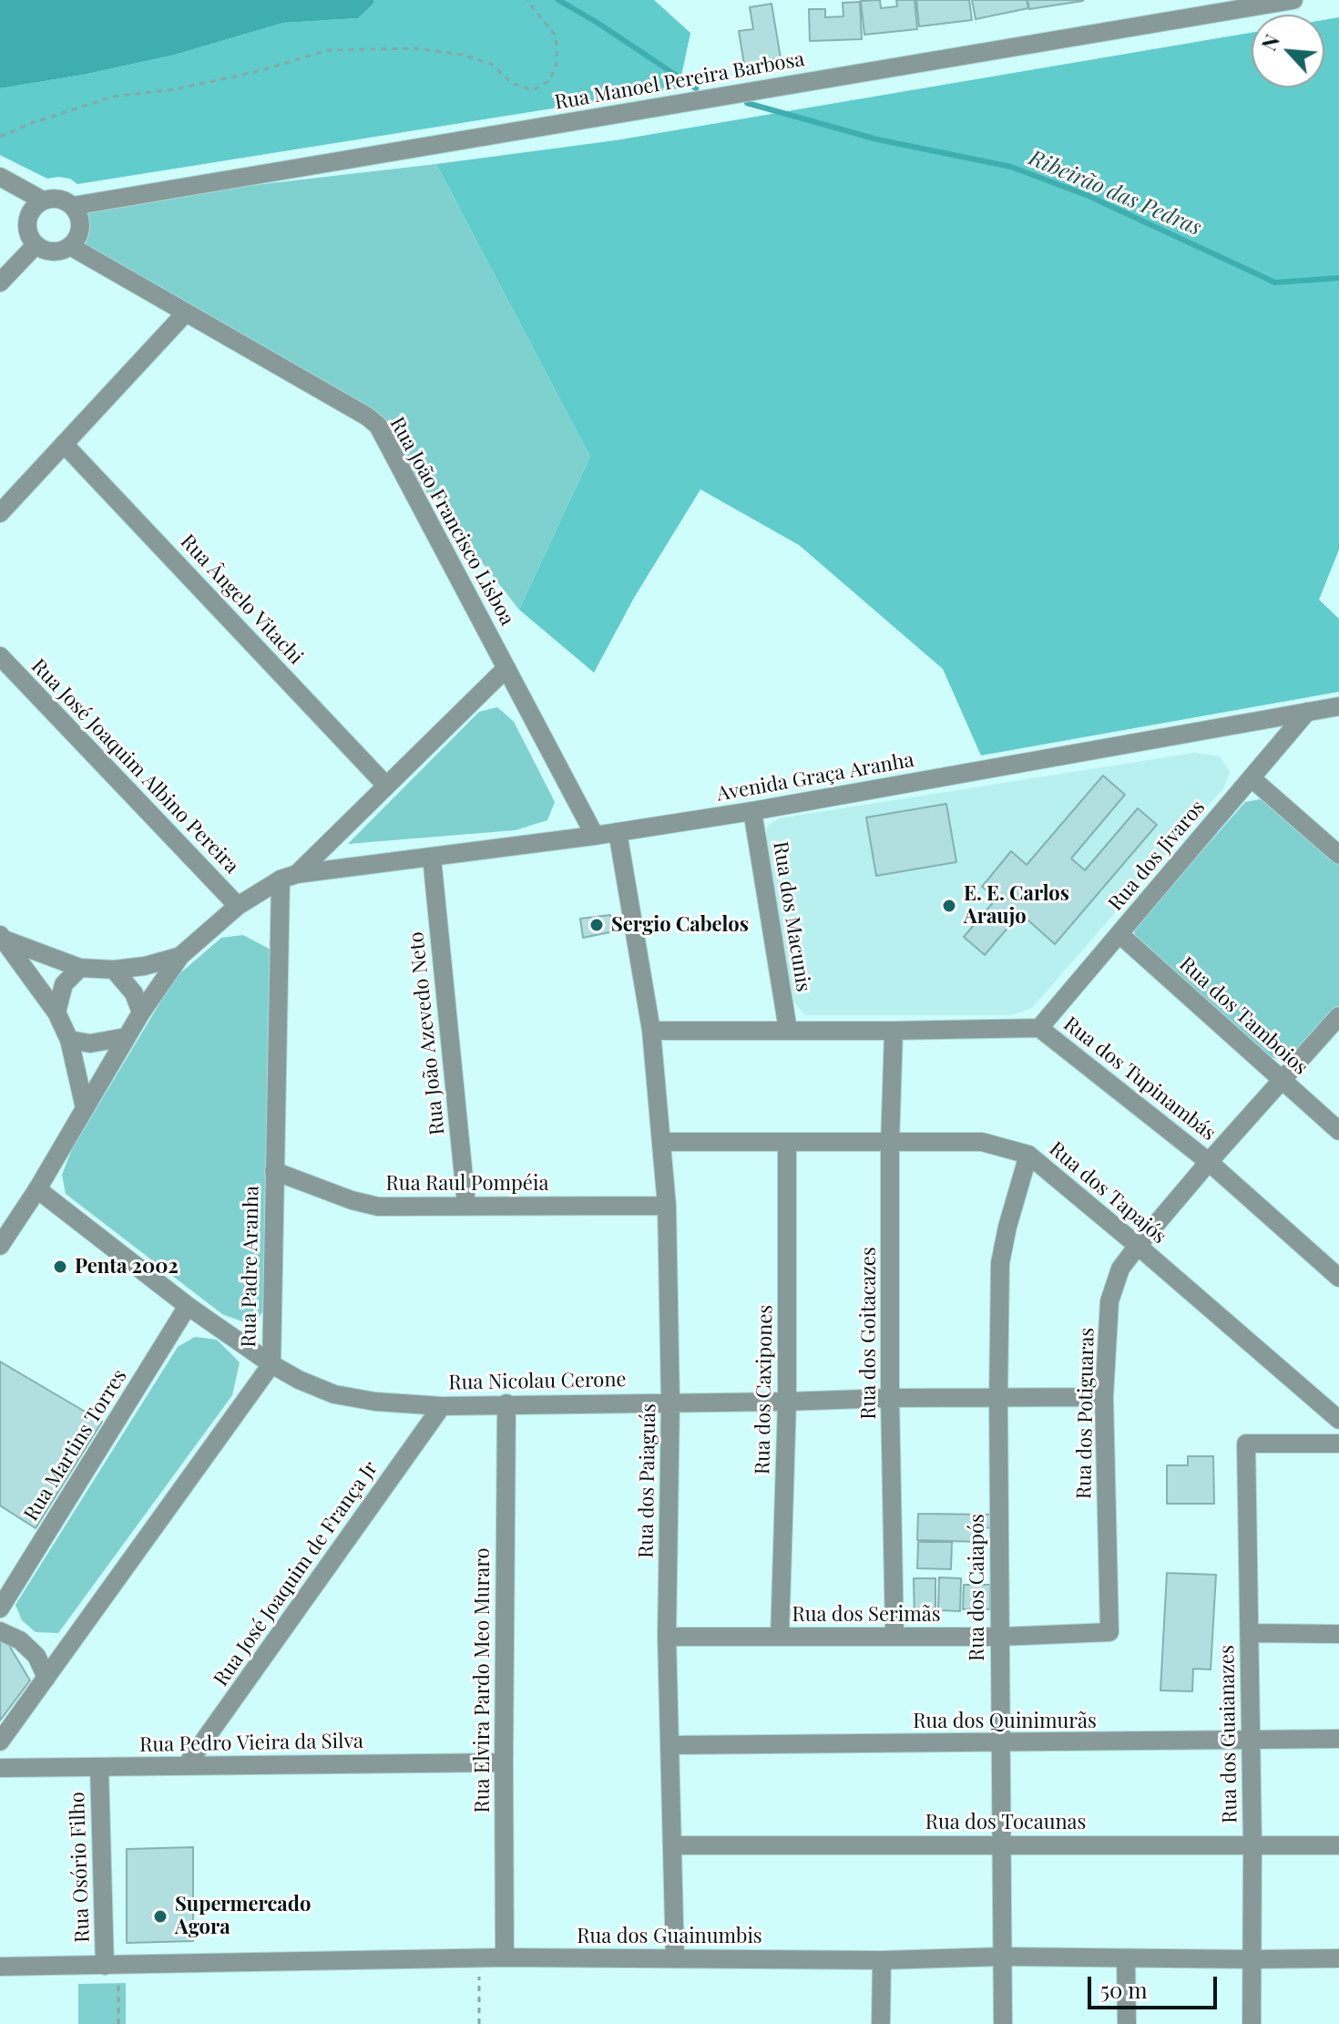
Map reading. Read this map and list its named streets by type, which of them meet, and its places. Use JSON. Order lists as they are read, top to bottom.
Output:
{
  "streets": {
    "street": [
      "Rua Manoel Pereira Barbosa",
      "Rua João Francisco Lisboa",
      "Rua Ângelo Vitachi",
      "Rua José Joaquim Albino Pereira",
      "Avenida Graça Aranha",
      "Rua dos Jivaros",
      "Rua dos Macunis",
      "Rua dos Tamboios",
      "Rua João Azevedo Neto",
      "Rua dos Tupinambás",
      "Rua Raul Pompéia",
      "Rua dos Tapajós",
      "Rua Padre Aranha",
      "Rua dos Goitacazes",
      "Rua Nicolau Cerone",
      "Rua dos Caxipones",
      "Rua dos Potiguaras",
      "Rua Martins Torres",
      "Rua dos Paiaguás",
      "Rua José Joaquim de França Jr",
      "Rua dos Caiapós",
      "Rua dos Serimãs",
      "Rua Elvira Pardo Meo Muraro",
      "Rua dos Quinimurãs",
      "Rua dos Guaianazes",
      "Rua Pedro Vieira da Silva",
      "Rua dos Tocaunas",
      "Rua Osório Filho",
      "Rua dos Guainumbis"
    ]
  },
  "crossings": [
    ["Rua Manoel Pereira Barbosa", "Rua João Francisco Lisboa"],
    ["Rua João Francisco Lisboa", "Avenida Graça Aranha"],
    ["Avenida Graça Aranha", "Rua dos Jivaros"],
    ["Avenida Graça Aranha", "Rua dos Macunis"],
    ["Avenida Graça Aranha", "Rua João Azevedo Neto"],
    ["Avenida Graça Aranha", "Rua Padre Aranha"],
    ["Avenida Graça Aranha", "Rua dos Paiaguás"],
    ["Rua dos Jivaros", "Rua dos Tamboios"],
    ["Rua dos Jivaros", "Rua dos Tupinambás"],
    ["Rua dos Macunis", "Rua dos Tupinambás"],
    ["Rua dos Tamboios", "Rua dos Potiguaras"],
    ["Rua João Azevedo Neto", "Rua Raul Pompéia"],
    ["Rua dos Tupinambás", "Rua dos Goitacazes"],
    ["Rua dos Tupinambás", "Rua dos Potiguaras"],
    ["Rua dos Tupinambás", "Rua dos Paiaguás"],
    ["Rua Raul Pompéia", "Rua Padre Aranha"],
    ["Rua Raul Pompéia", "Rua dos Paiaguás"],
    ["Rua dos Tapajós", "Rua dos Goitacazes"],
    ["Rua dos Tapajós", "Rua dos Caxipones"],
    ["Rua dos Tapajós", "Rua dos Potiguaras"],
    ["Rua dos Tapajós", "Rua dos Paiaguás"],
    ["Rua dos Tapajós", "Rua dos Caiapós"],
    ["Rua Padre Aranha", "Rua Nicolau Cerone"],
    ["Rua dos Goitacazes", "Rua Nicolau Cerone"],
    ["Rua dos Goitacazes", "Rua dos Serimãs"],
    ["Rua Nicolau Cerone", "Rua dos Caxipones"],
    ["Rua Nicolau Cerone", "Rua dos Potiguaras"],
    ["Rua Nicolau Cerone", "Rua Martins Torres"],
    ["Rua Nicolau Cerone", "Rua dos Paiaguás"],
    ["Rua Nicolau Cerone", "Rua José Joaquim de França Jr"],
    ["Rua Nicolau Cerone", "Rua dos Caiapós"],
    ["Rua Nicolau Cerone", "Rua Elvira Pardo Meo Muraro"],
    ["Rua dos Caxipones", "Rua dos Serimãs"],
    ["Rua dos Potiguaras", "Rua dos Serimãs"],
    ["Rua dos Paiaguás", "Rua dos Serimãs"],
    ["Rua dos Paiaguás", "Rua dos Quinimurãs"],
    ["Rua dos Paiaguás", "Rua dos Tocaunas"],
    ["Rua dos Paiaguás", "Rua dos Guainumbis"],
    ["Rua José Joaquim de França Jr", "Rua Pedro Vieira da Silva"],
    ["Rua dos Caiapós", "Rua dos Serimãs"],
    ["Rua dos Caiapós", "Rua dos Quinimurãs"],
    ["Rua dos Caiapós", "Rua dos Tocaunas"],
    ["Rua dos Caiapós", "Rua dos Guainumbis"],
    ["Rua Elvira Pardo Meo Muraro", "Rua Pedro Vieira da Silva"],
    ["Rua Elvira Pardo Meo Muraro", "Rua dos Guainumbis"],
    ["Rua dos Quinimurãs", "Rua dos Guaianazes"],
    ["Rua dos Guaianazes", "Rua dos Tocaunas"],
    ["Rua dos Guaianazes", "Rua dos Guainumbis"],
    ["Rua Pedro Vieira da Silva", "Rua Osório Filho"],
    ["Rua Osório Filho", "Rua dos Guainumbis"]
  ],
  "water": ["Ribeirão das Pedras"],
  "places": [
    "E. E. Carlos Araujo",
    "Sergio Cabelos",
    "Penta 2002",
    "Supermercado Agora"
  ],
  "scale_bar": "50 m",
  "north": "top left"
}
